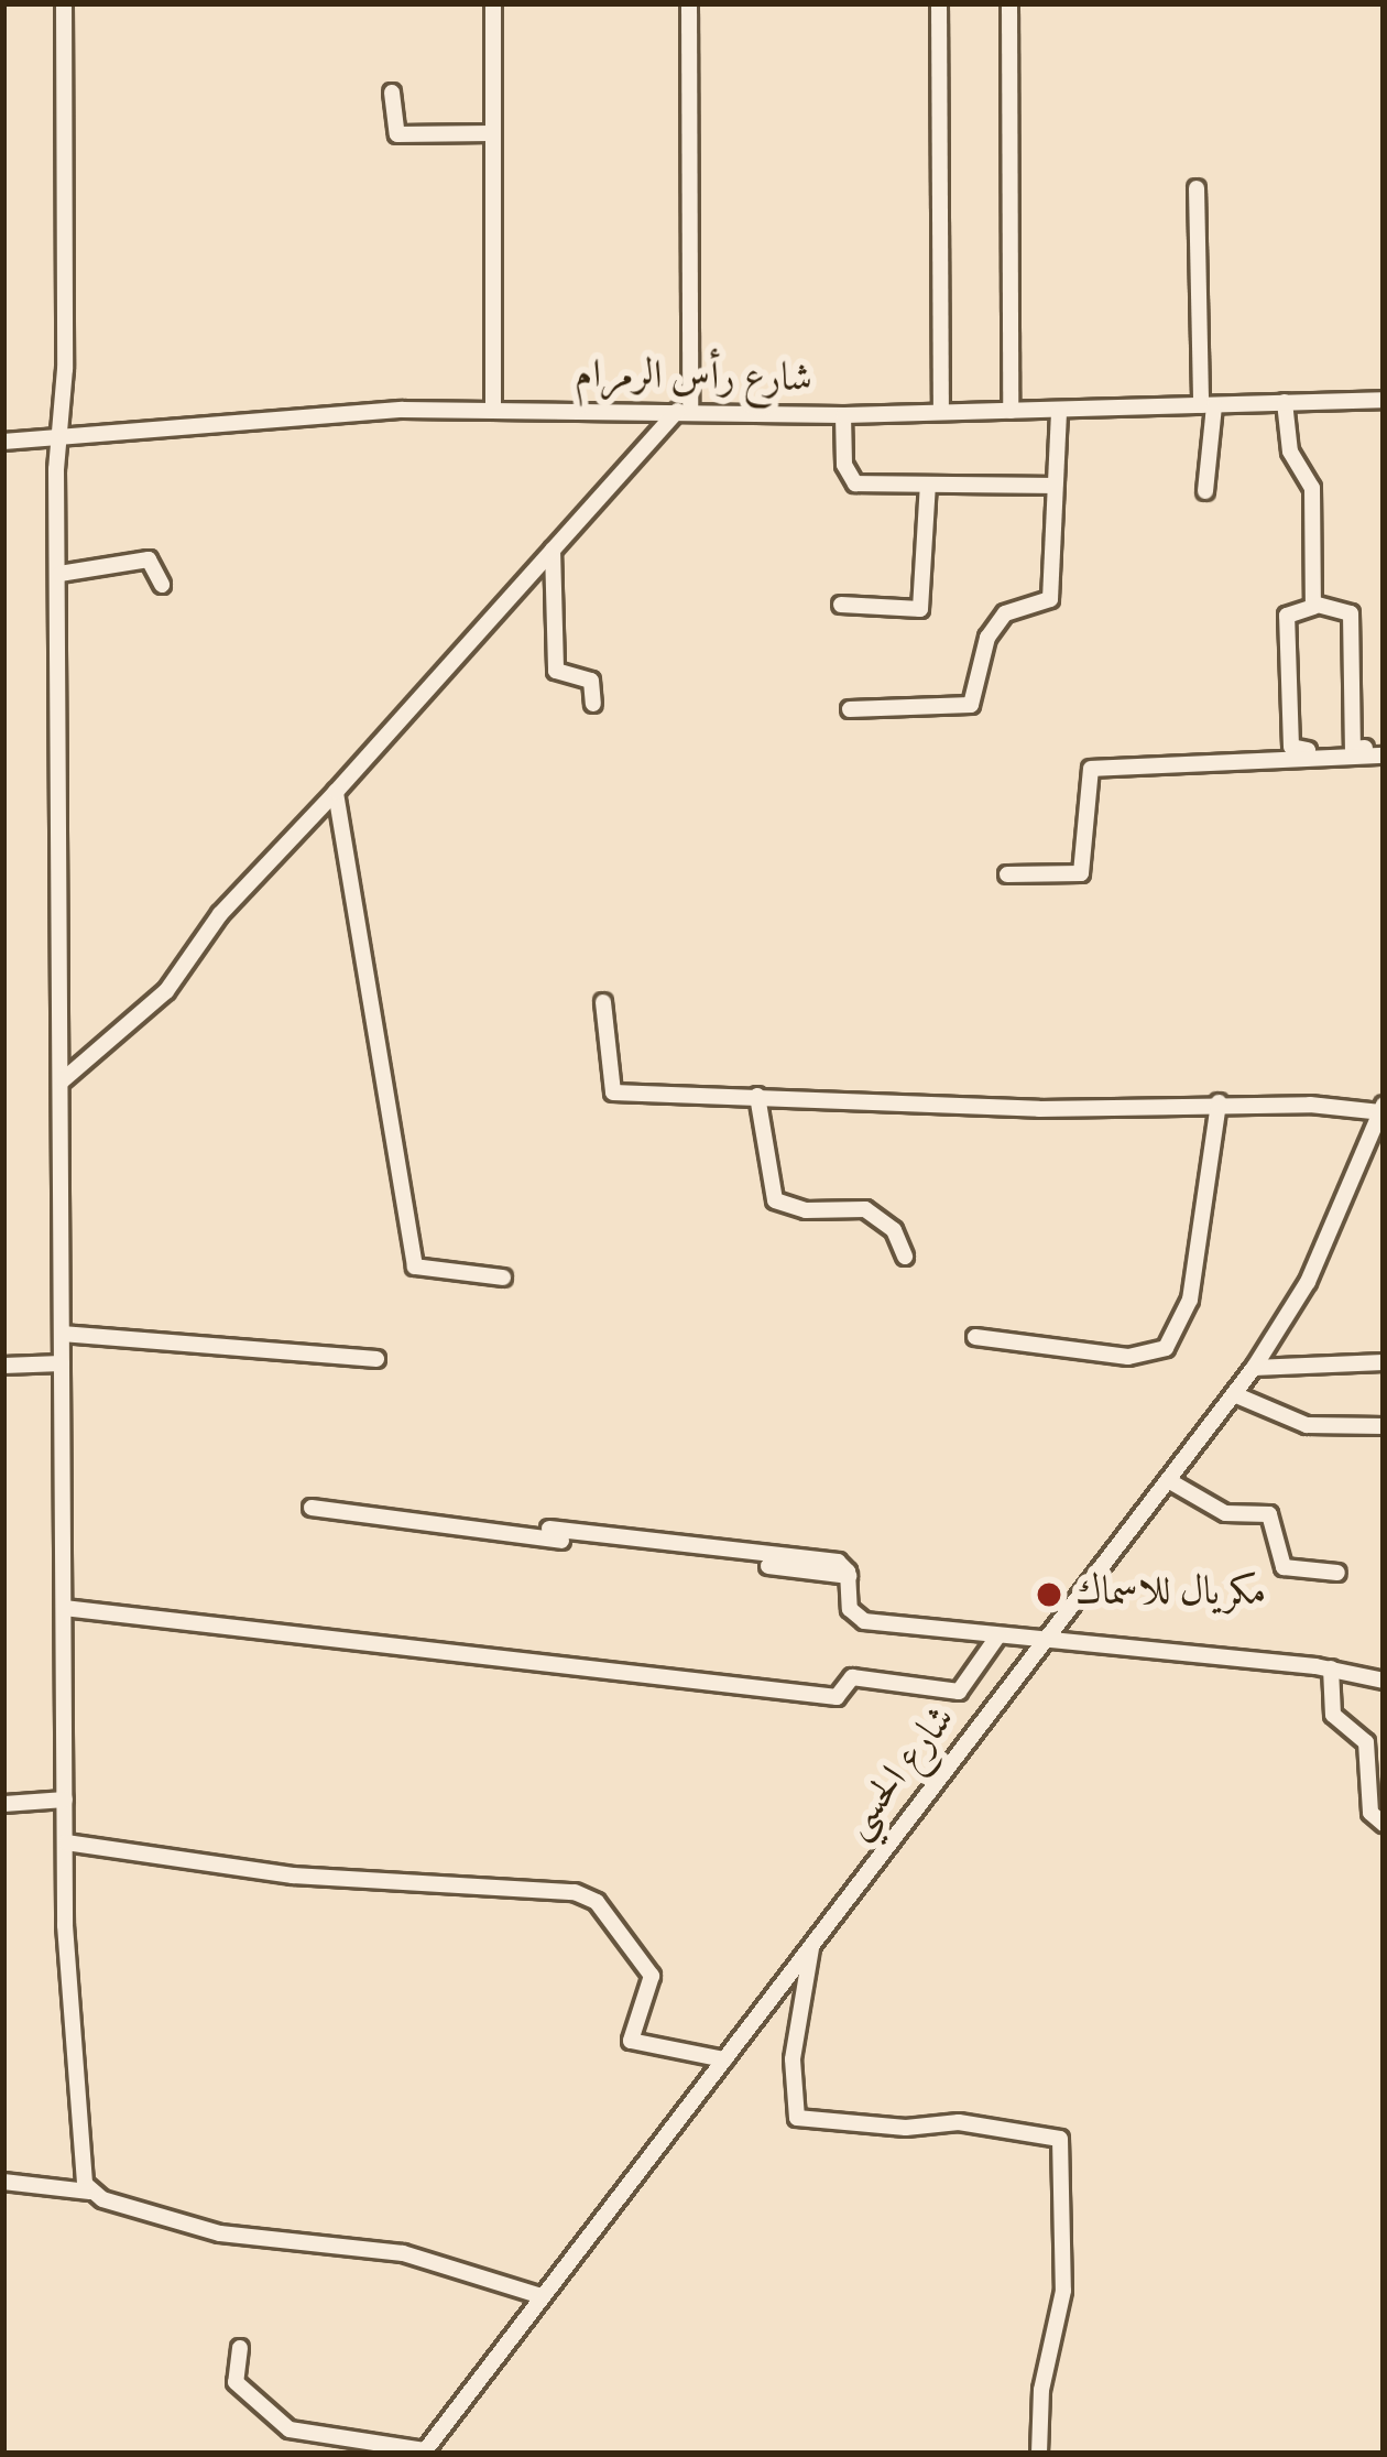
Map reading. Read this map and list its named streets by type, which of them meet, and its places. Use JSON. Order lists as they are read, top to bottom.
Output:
{
  "streets": {
    "street": ["شارع رأس الرمرام", "شارع الحسي"]
  },
  "places": ["مكريال للاسماك"]
}
